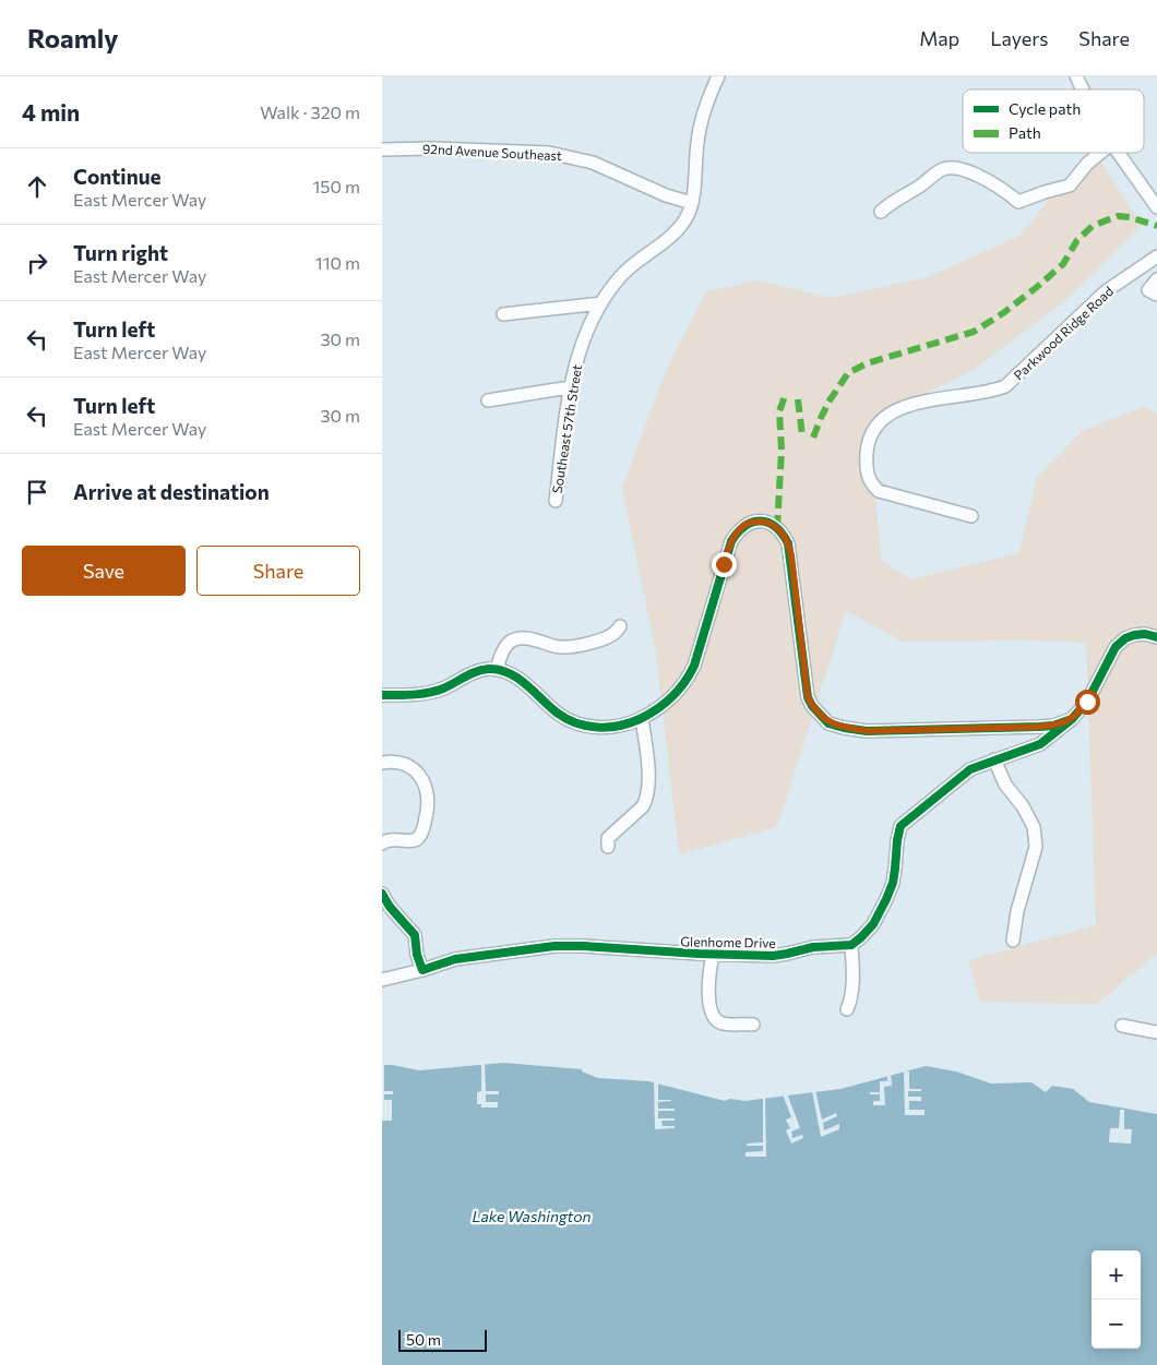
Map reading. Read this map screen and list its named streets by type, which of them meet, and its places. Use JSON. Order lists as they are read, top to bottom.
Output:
{
  "streets": {
    "street": [
      "92nd Avenue Southeast",
      "Parkwood Ridge Road",
      "Southeast 57th Street",
      "Glenhome Drive"
    ]
  },
  "crossings": [
    ["92nd Avenue Southeast", "Southeast 57th Street"]
  ],
  "water": ["Lake Washington"],
  "legend": ["Cycle path", "Path"],
  "scale_bar": "50 m",
  "page": {
    "header": "Roamly",
    "nav": ["Map", "Layers", "Share"],
    "heading": ["4 min", "Walk · 320 m"],
    "list": [
      ["Continue", "East Mercer Way", "150 m"],
      ["Turn right", "East Mercer Way", "110 m"],
      ["Turn left", "East Mercer Way", "30 m"],
      ["Turn left", "East Mercer Way", "30 m"],
      "Arrive at destination"
    ],
    "buttons": ["Save", "Share"],
    "map_buttons": ["+", "−"],
    "scale": "50 m"
  }
}
